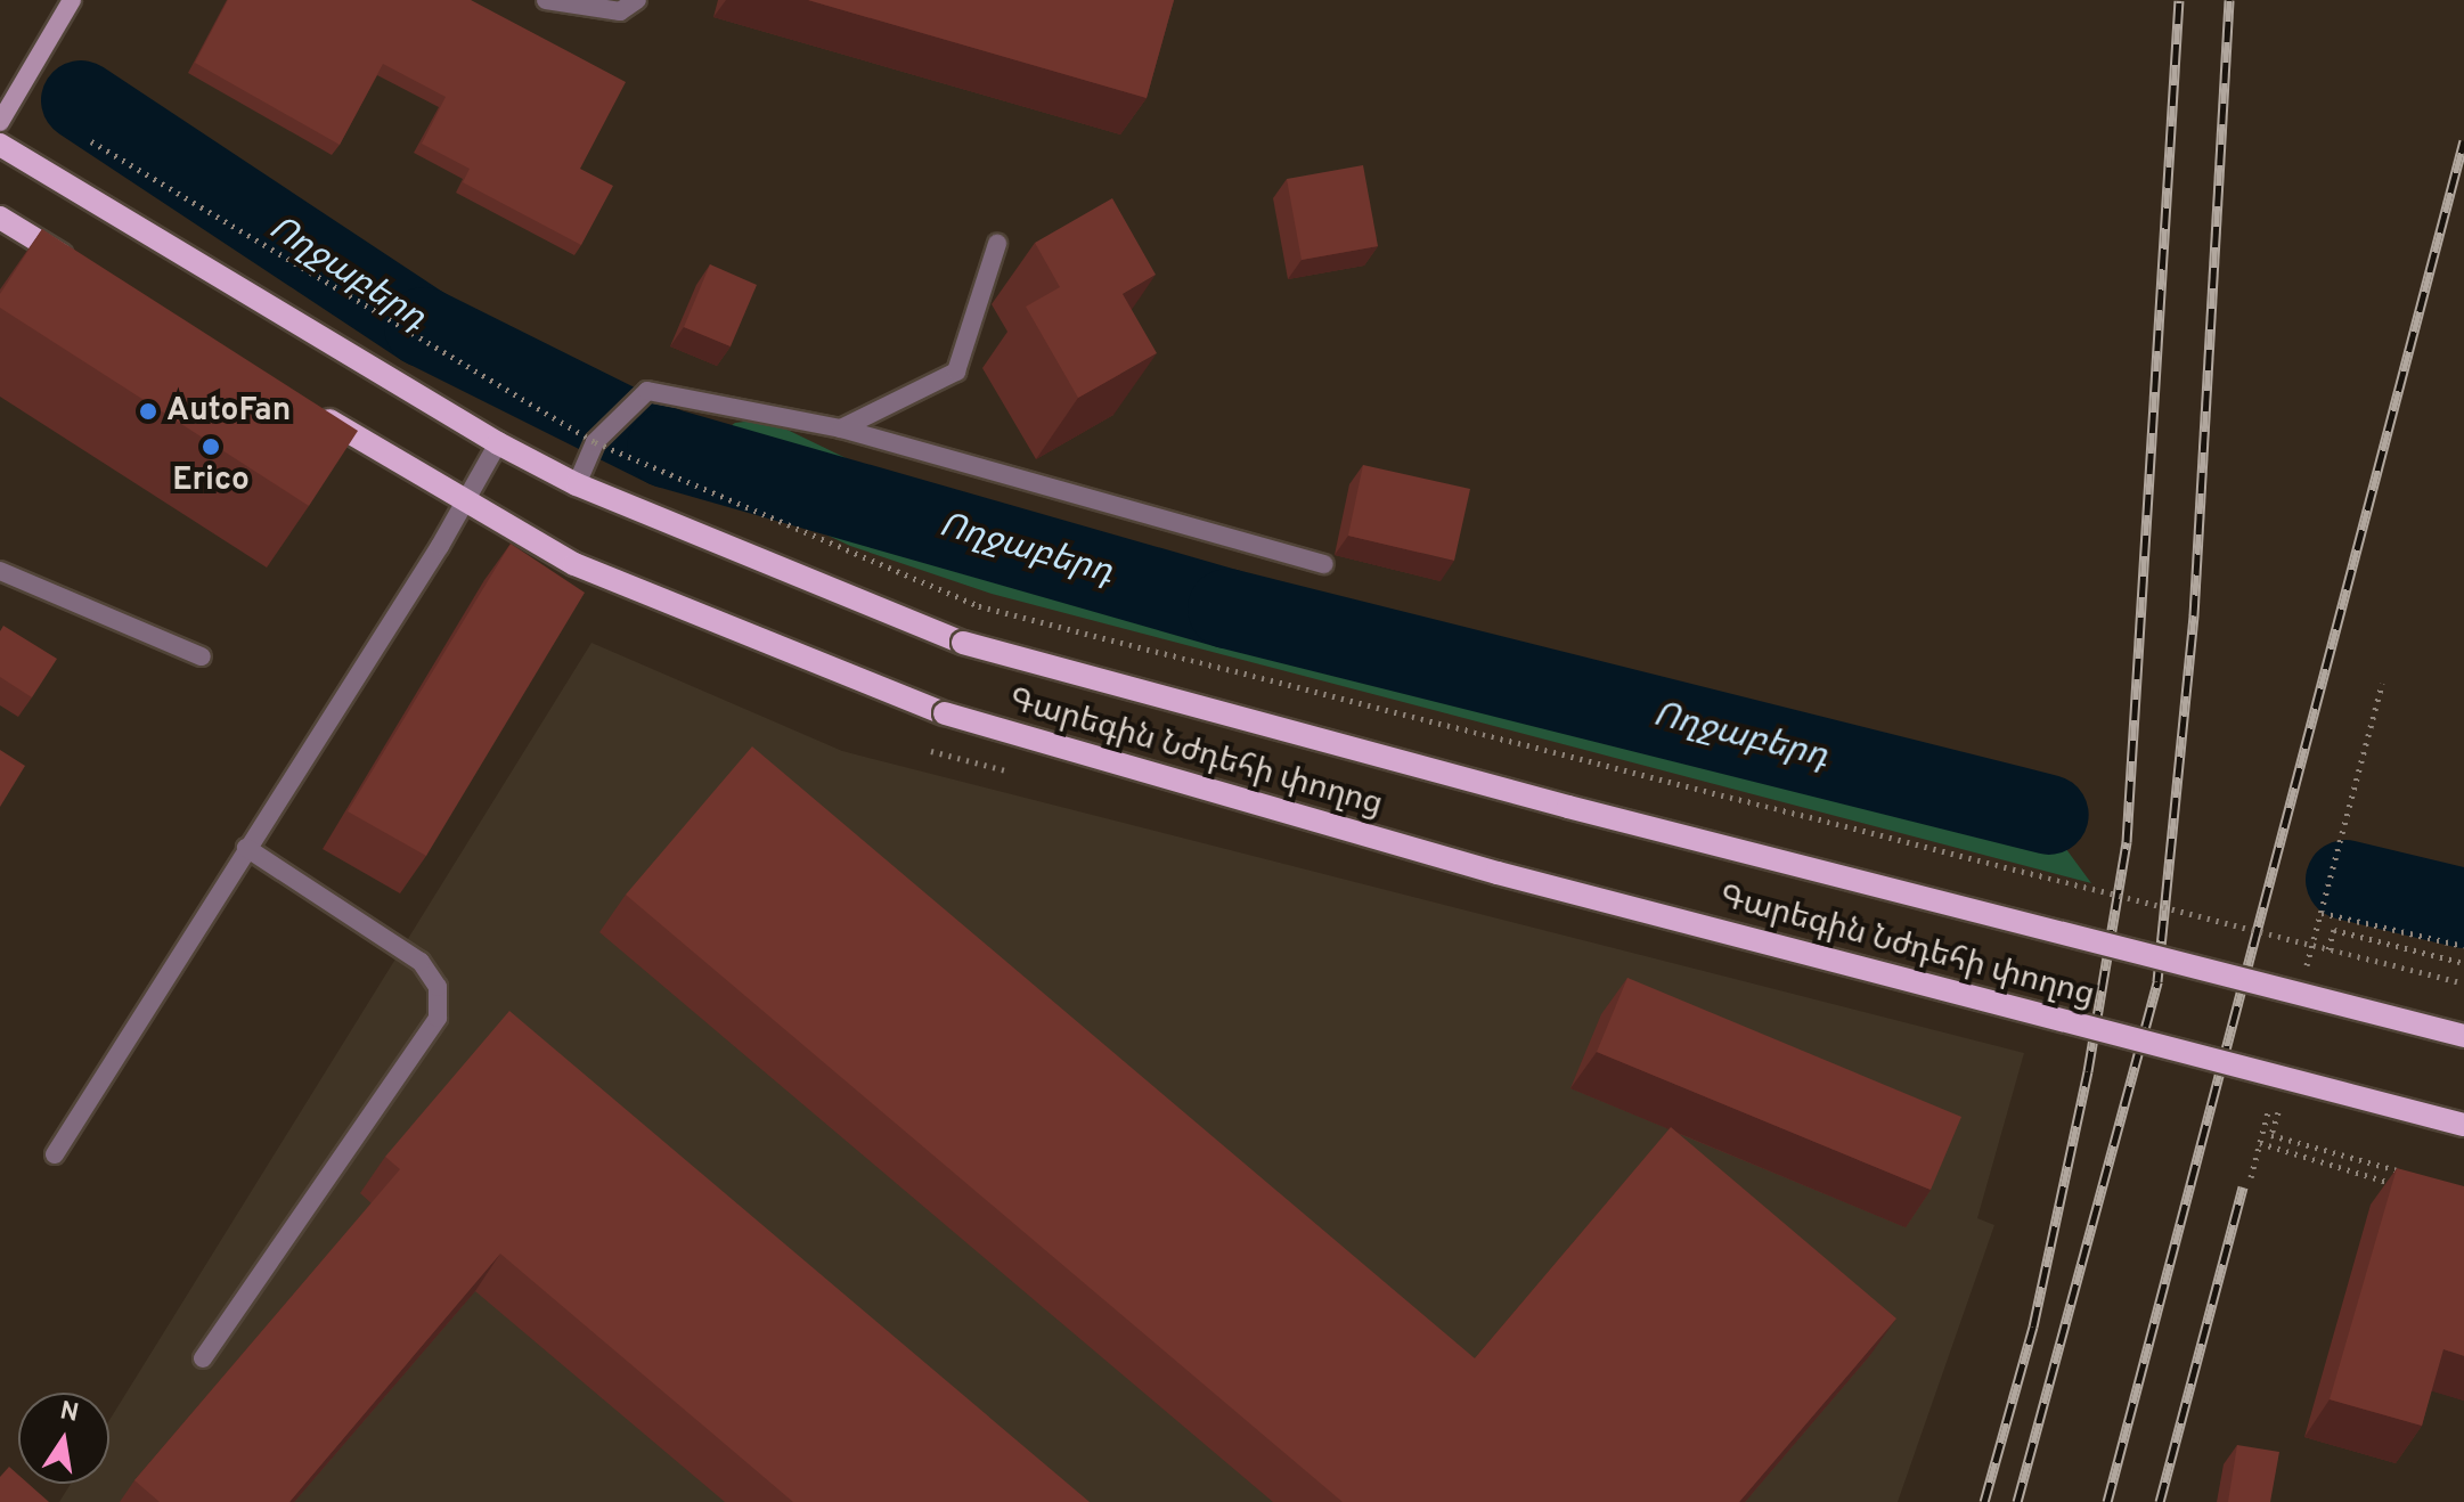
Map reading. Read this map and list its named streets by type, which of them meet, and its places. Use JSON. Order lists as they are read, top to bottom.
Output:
{
  "streets": {
    "main road": ["Գարեգին Նժդեհի փողոց"]
  },
  "water": ["Ողջաբերդ"],
  "places": ["AutoFan", "Erico"],
  "north": "top"
}
